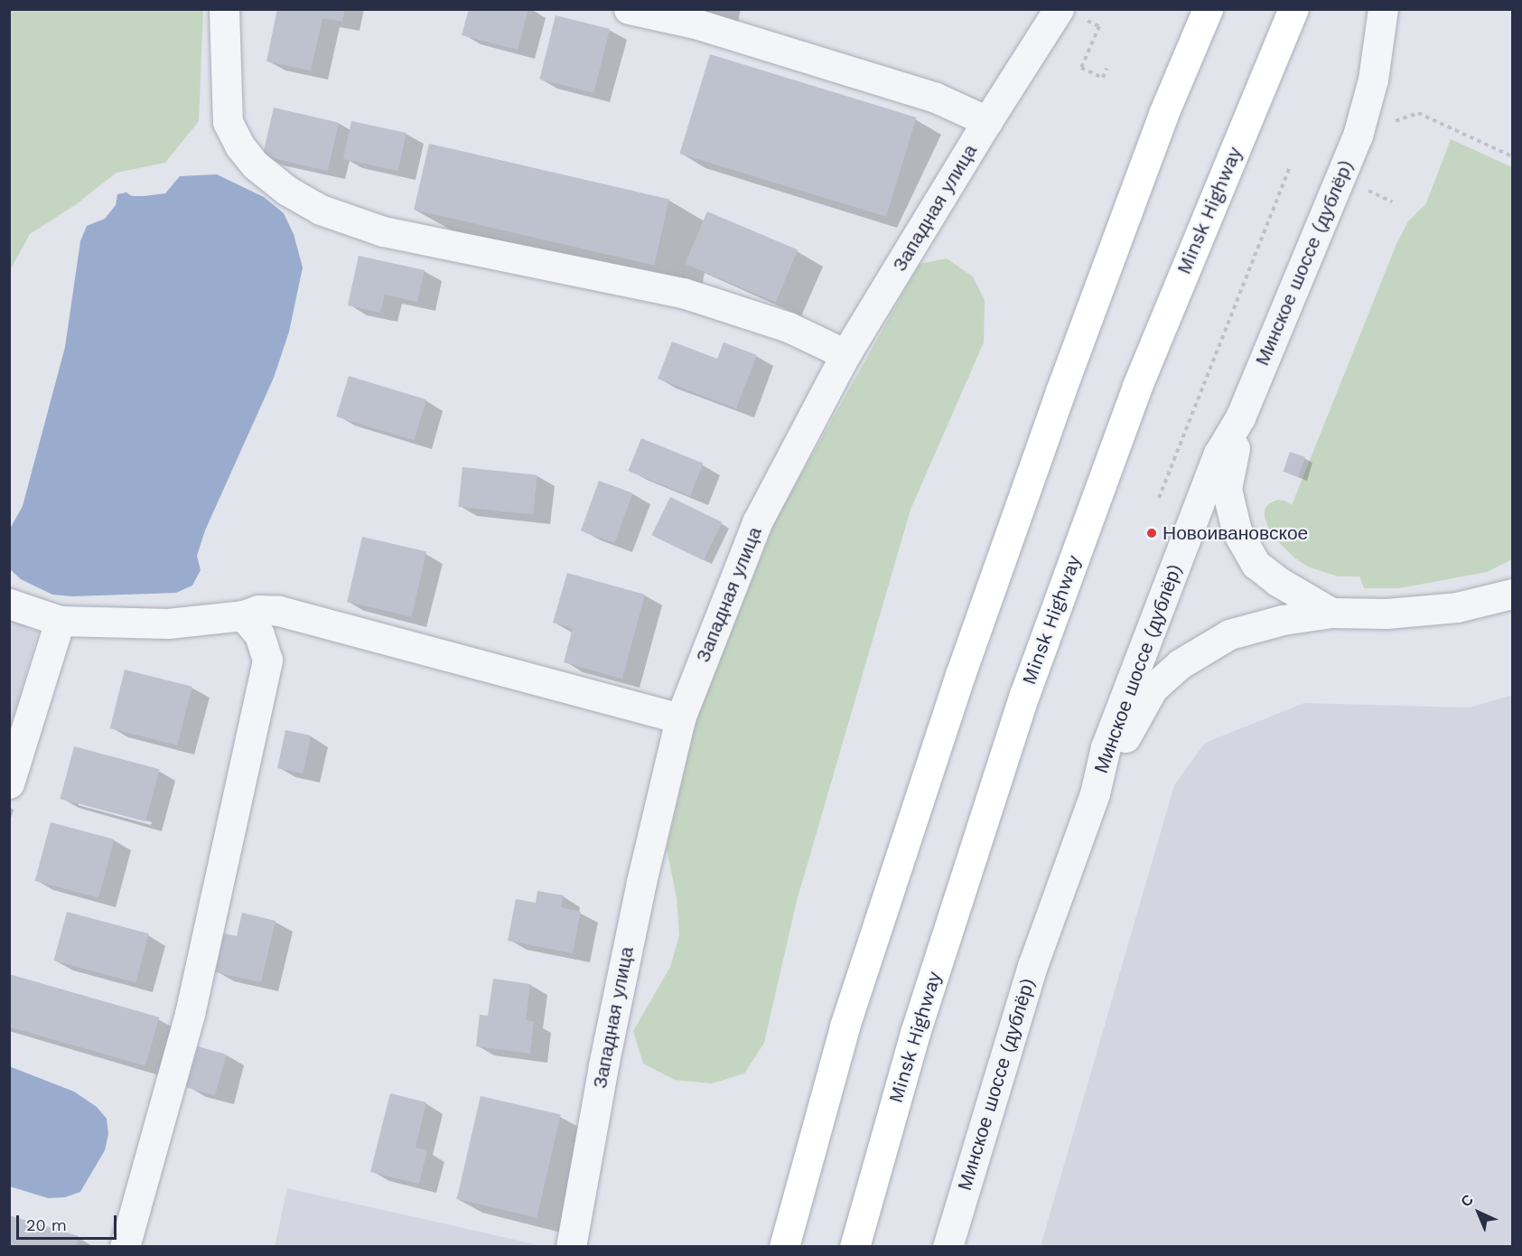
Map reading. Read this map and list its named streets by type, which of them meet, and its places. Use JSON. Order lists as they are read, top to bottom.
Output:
{
  "streets": {
    "highway": ["Minsk Highway"],
    "street": ["Западная улица", "Минское шоссе (дублёр)"]
  },
  "places": ["Новоивановское"],
  "scale_bar": "20 m",
  "north": "top left"
}
